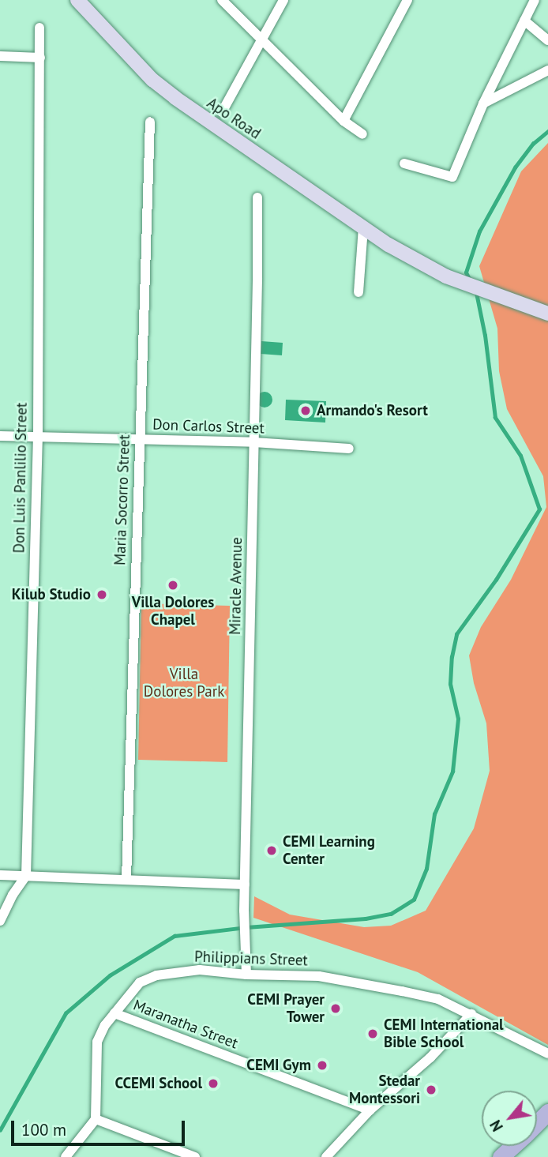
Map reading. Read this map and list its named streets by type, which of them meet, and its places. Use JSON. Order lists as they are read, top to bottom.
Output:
{
  "streets": {
    "street": [
      "Apo Road",
      "Don Carlos Street",
      "Don Luis Panlilio Street",
      "Maria Socorro Street",
      "Miracle Avenue",
      "Philippians Street",
      "Maranatha Street"
    ]
  },
  "crossings": [
    ["Don Carlos Street", "Don Luis Panlilio Street"],
    ["Don Carlos Street", "Maria Socorro Street"],
    ["Don Carlos Street", "Miracle Avenue"],
    ["Miracle Avenue", "Philippians Street"],
    ["Philippians Street", "Maranatha Street"]
  ],
  "parks": ["Villa Dolores Park"],
  "places": [
    "Armando's Resort",
    "Villa Dolores Chapel",
    "Kilub Studio",
    "CEMI Learning Center",
    "CEMI Prayer Tower",
    "CEMI International Bible School",
    "CEMI Gym",
    "CCEMI School",
    "Stedar Montessori"
  ],
  "scale_bar": "100 m",
  "north": "bottom left"
}
